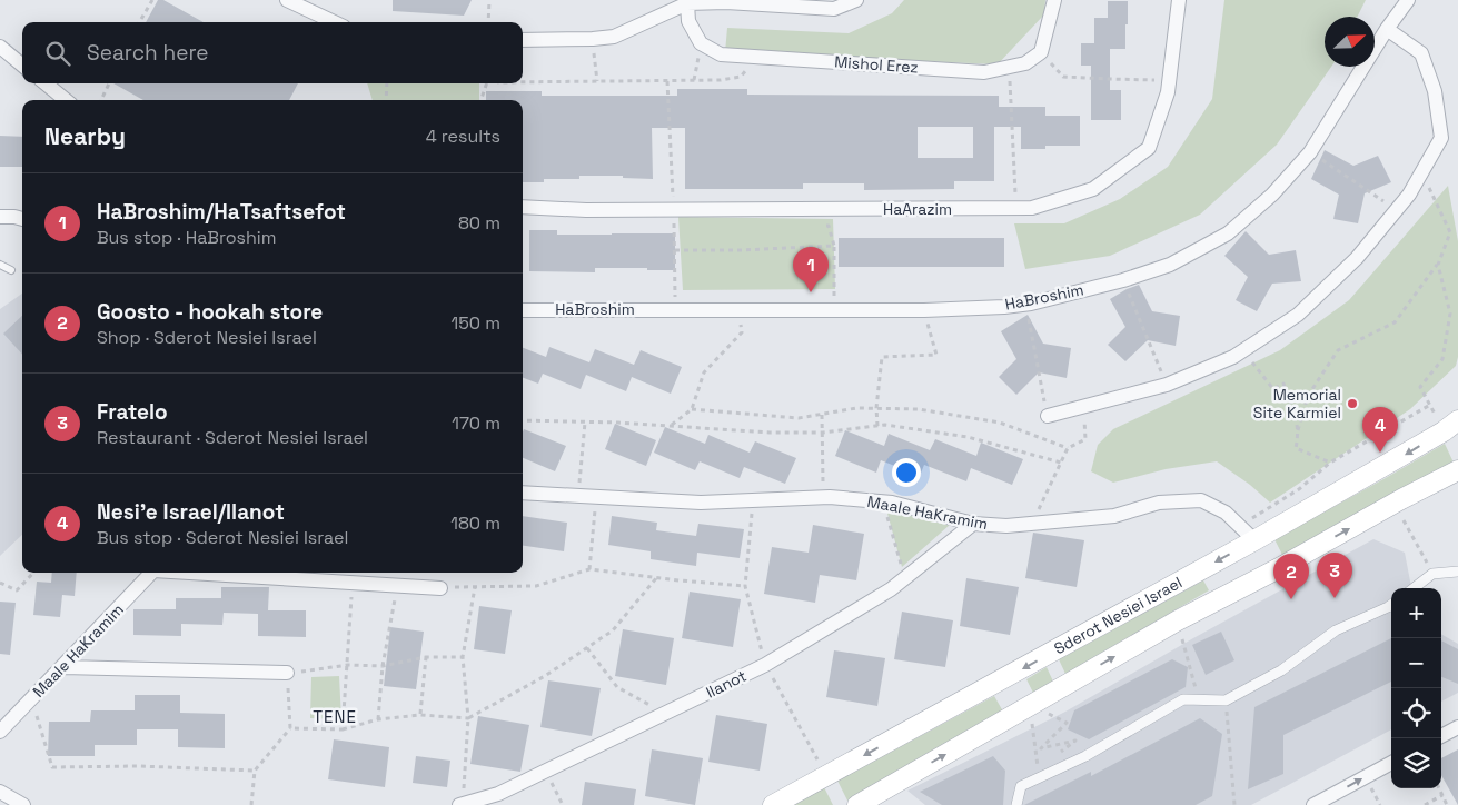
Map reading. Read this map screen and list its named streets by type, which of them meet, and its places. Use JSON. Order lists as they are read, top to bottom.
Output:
{
  "streets": {
    "main road": ["Sderot Nesiei Israel"],
    "street": [
      "Mishol Erez",
      "HaArazim",
      "HaBroshim",
      "Maale HaKramim",
      "Ilanot"
    ]
  },
  "crossings": [
    ["Maale HaKramim", "Sderot Nesiei Israel"],
    ["Maale HaKramim", "Ilanot"]
  ],
  "districts": ["TENE"],
  "places": ["Memorial Site Karmiel"],
  "north": "top right",
  "page": {
    "search": "Search here",
    "heading": ["Nearby", "4 results"],
    "list": [
      {
        "mark": "1",
        "name": "HaBroshim/HaTsaftsefot",
        "note": "Bus stop · HaBroshim",
        "value": "80 m"
      },
      {
        "mark": "2",
        "name": "Goosto - hookah store",
        "note": "Shop · Sderot Nesiei Israel",
        "value": "150 m"
      },
      {
        "mark": "3",
        "name": "Fratelo",
        "note": "Restaurant · Sderot Nesiei Israel",
        "value": "170 m"
      },
      {
        "mark": "4",
        "name": "Nesi'e Israel/Ilanot",
        "note": "Bus stop · Sderot Nesiei Israel",
        "value": "180 m"
      }
    ],
    "pins": [
      "1",
      "4",
      "3",
      "2"
    ],
    "map_buttons": ["+", "−"]
  }
}
